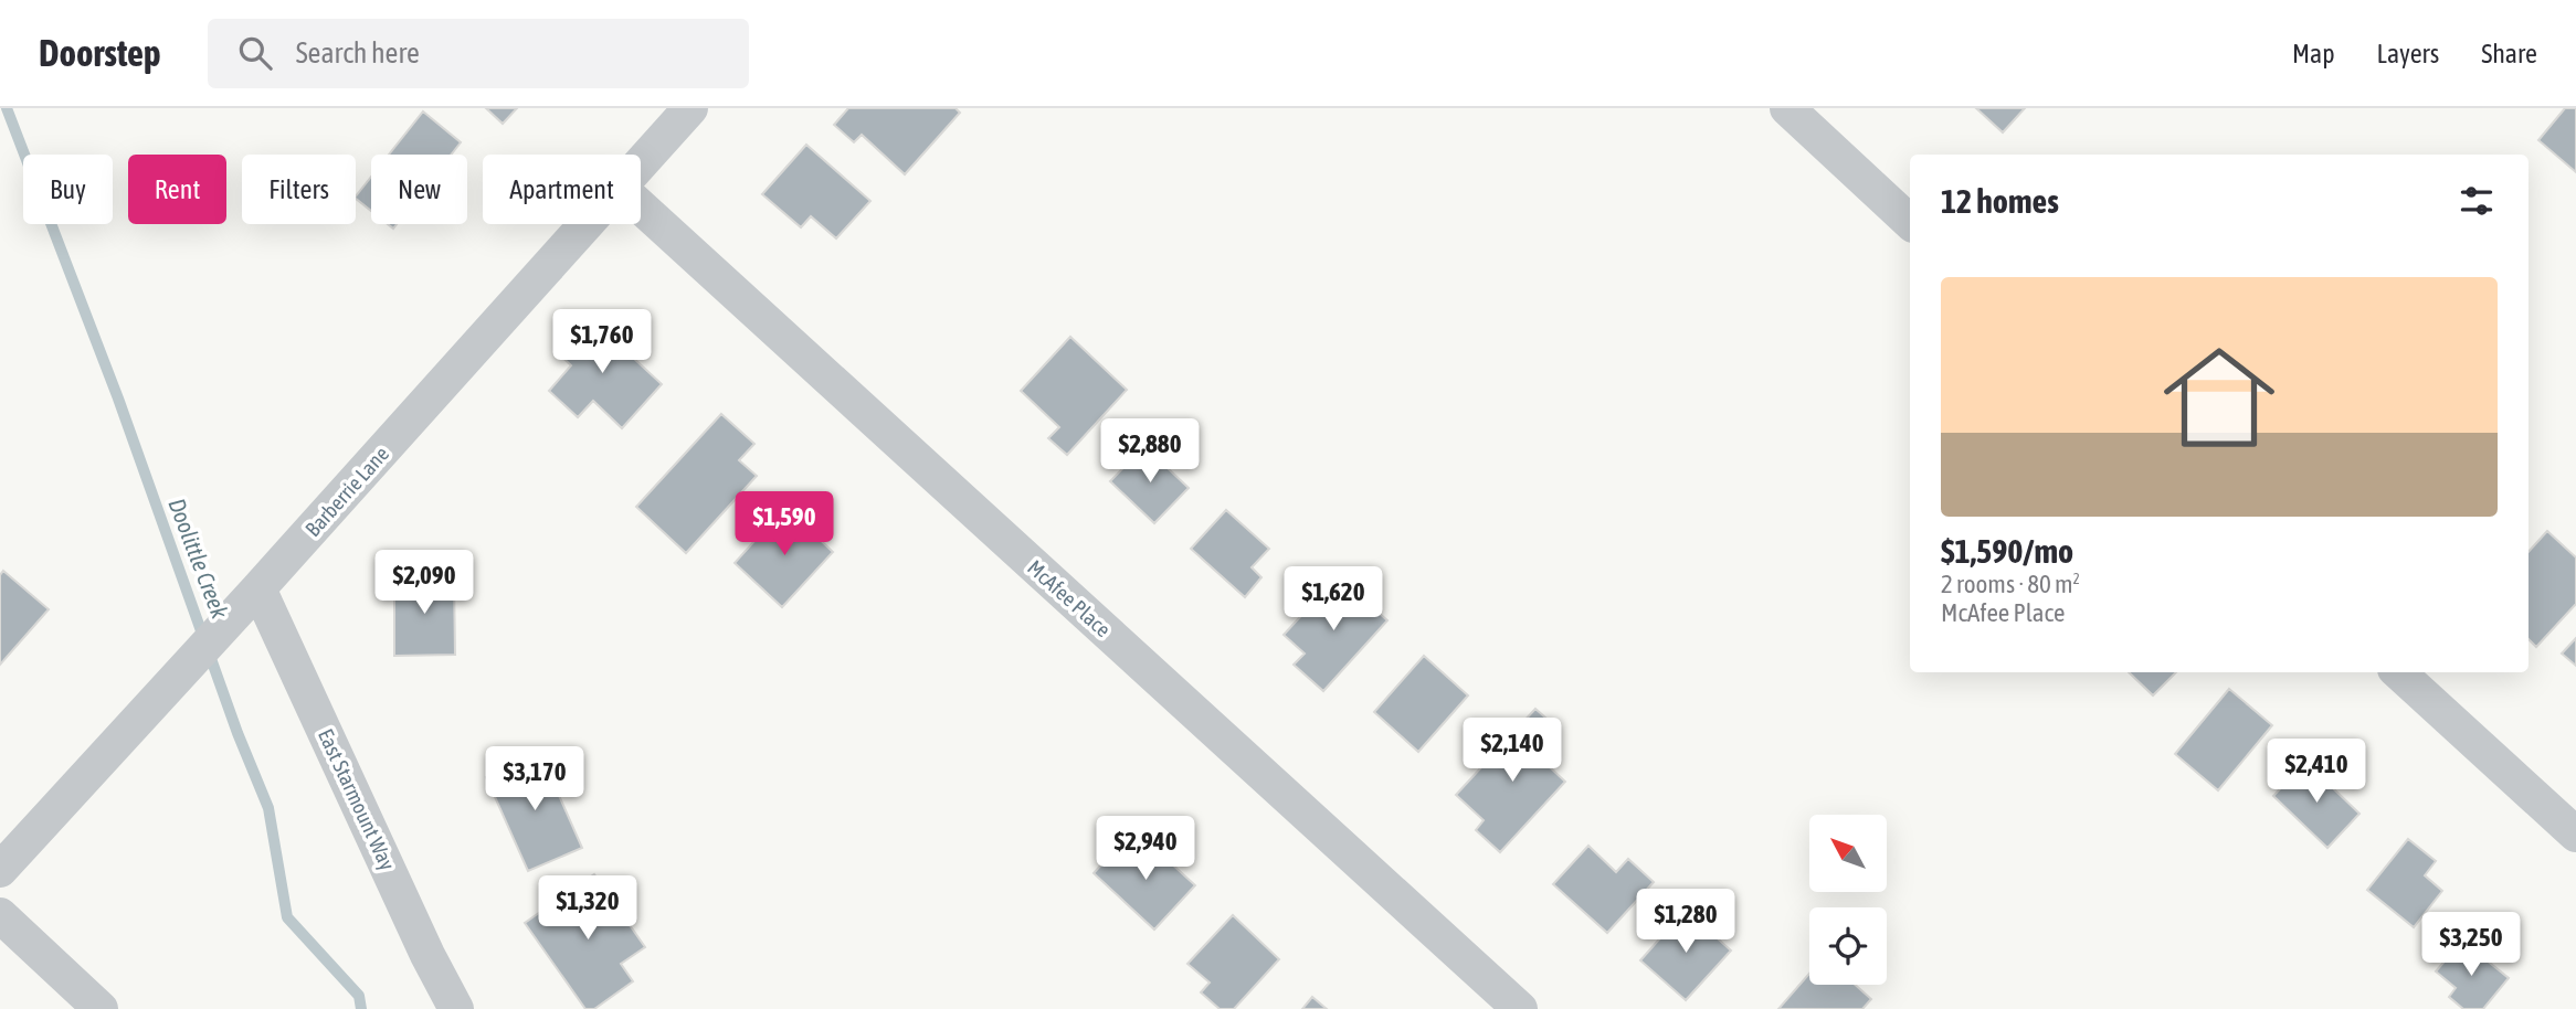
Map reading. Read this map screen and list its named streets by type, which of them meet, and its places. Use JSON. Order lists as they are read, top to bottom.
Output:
{
  "streets": {
    "street": ["Barberrie Lane", "McAfee Place", "East Starmount Way"]
  },
  "crossings": [
    ["Barberrie Lane", "East Starmount Way"]
  ],
  "water": ["Doolittle Creek"],
  "north": "top left",
  "page": {
    "header": "Doorstep",
    "search": "Search here",
    "nav": ["Map", "Layers", "Share"],
    "chip": [
      "Buy",
      "Rent",
      "Filters",
      "New",
      "Apartment"
    ],
    "heading": "12 homes",
    "list": [
      {
        "name": "$1,590/mo",
        "note": "2 rooms · 80 m² · McAfee Place"
      }
    ],
    "price": [
      "$1,760",
      "$2,880",
      "$1,590",
      "$2,090",
      "$1,620",
      "$2,140",
      "$2,410",
      "$3,170",
      "$2,940",
      "$1,320",
      "$1,280",
      "$3,250"
    ]
  }
}
